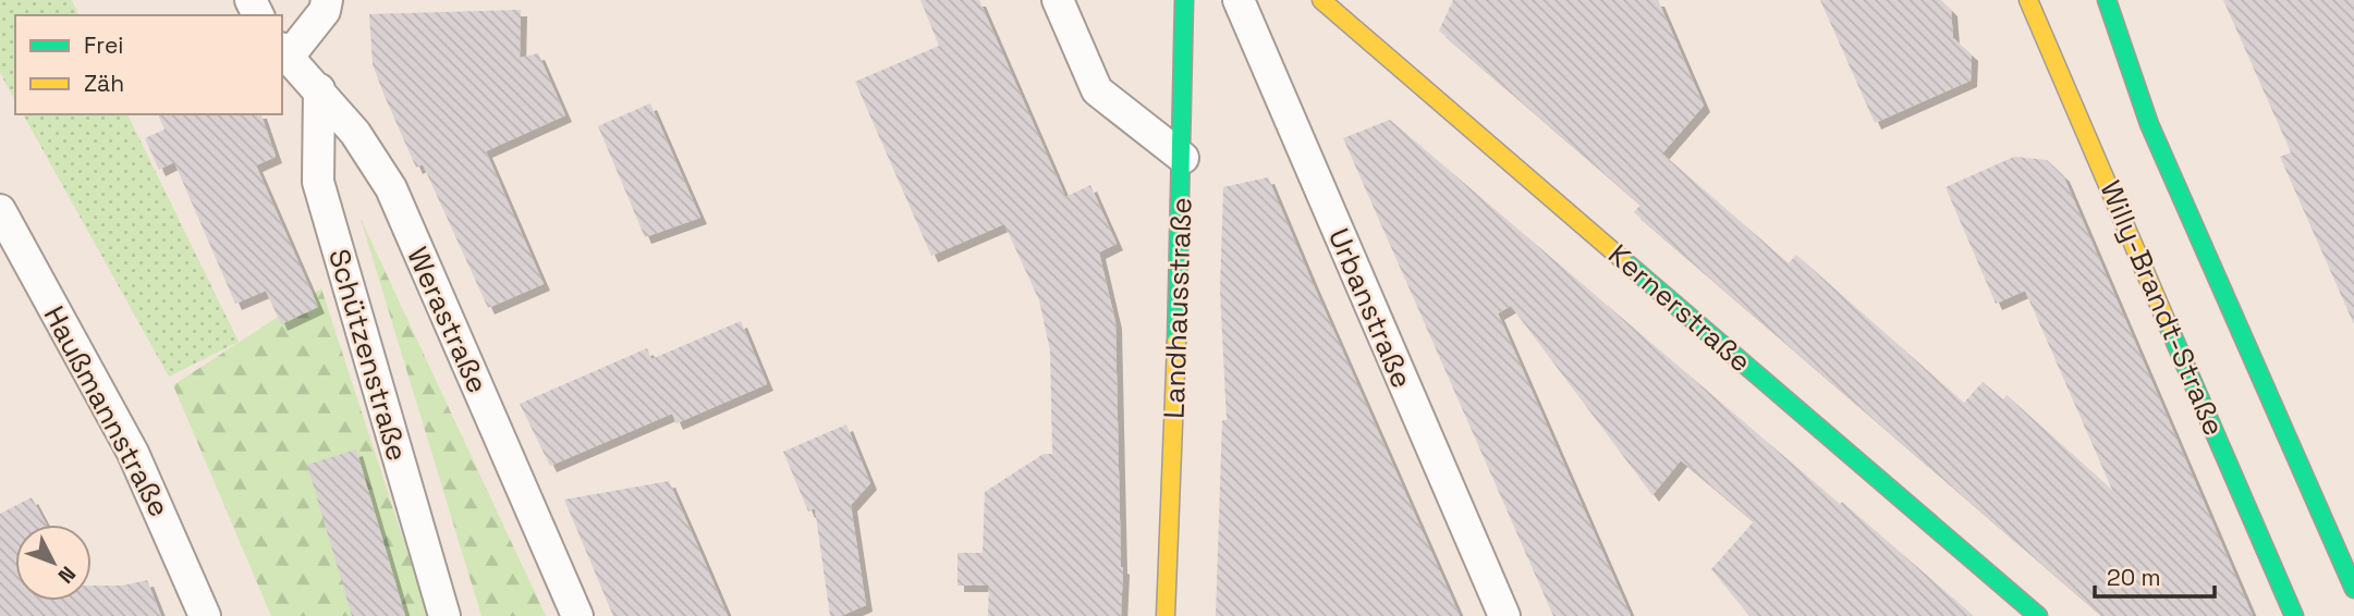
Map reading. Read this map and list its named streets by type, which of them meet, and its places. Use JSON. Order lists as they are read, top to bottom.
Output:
{
  "streets": {
    "street": [
      "Landhausstraße",
      "Urbanstraße",
      "Kernerstraße",
      "Willy-Brandt-Straße",
      "Werastraße",
      "Schützenstraße",
      "Haußmannstraße"
    ]
  },
  "crossings": [
    ["Werastraße", "Schützenstraße"]
  ],
  "legend": ["Frei", "Zäh"],
  "scale_bar": "20 m",
  "north": "bottom right"
}
